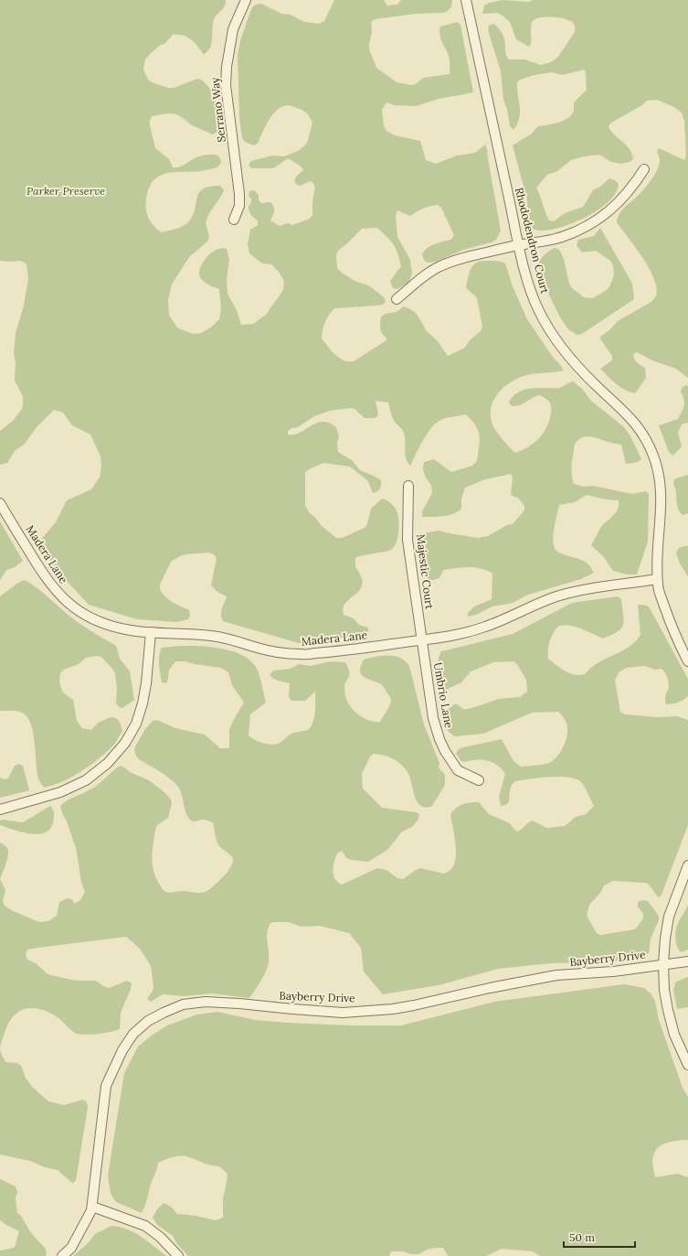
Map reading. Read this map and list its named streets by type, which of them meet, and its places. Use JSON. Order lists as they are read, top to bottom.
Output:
{
  "streets": {
    "street": [
      "Serrano Way",
      "Rhododendron Court",
      "Madera Lane",
      "Majestic Court",
      "Umbrio Lane",
      "Bayberry Drive"
    ]
  },
  "crossings": [
    ["Rhododendron Court", "Madera Lane"],
    ["Madera Lane", "Majestic Court"],
    ["Madera Lane", "Umbrio Lane"],
    ["Majestic Court", "Umbrio Lane"]
  ],
  "parks": ["Parker Preserve"],
  "scale_bar": "50 m"
}
